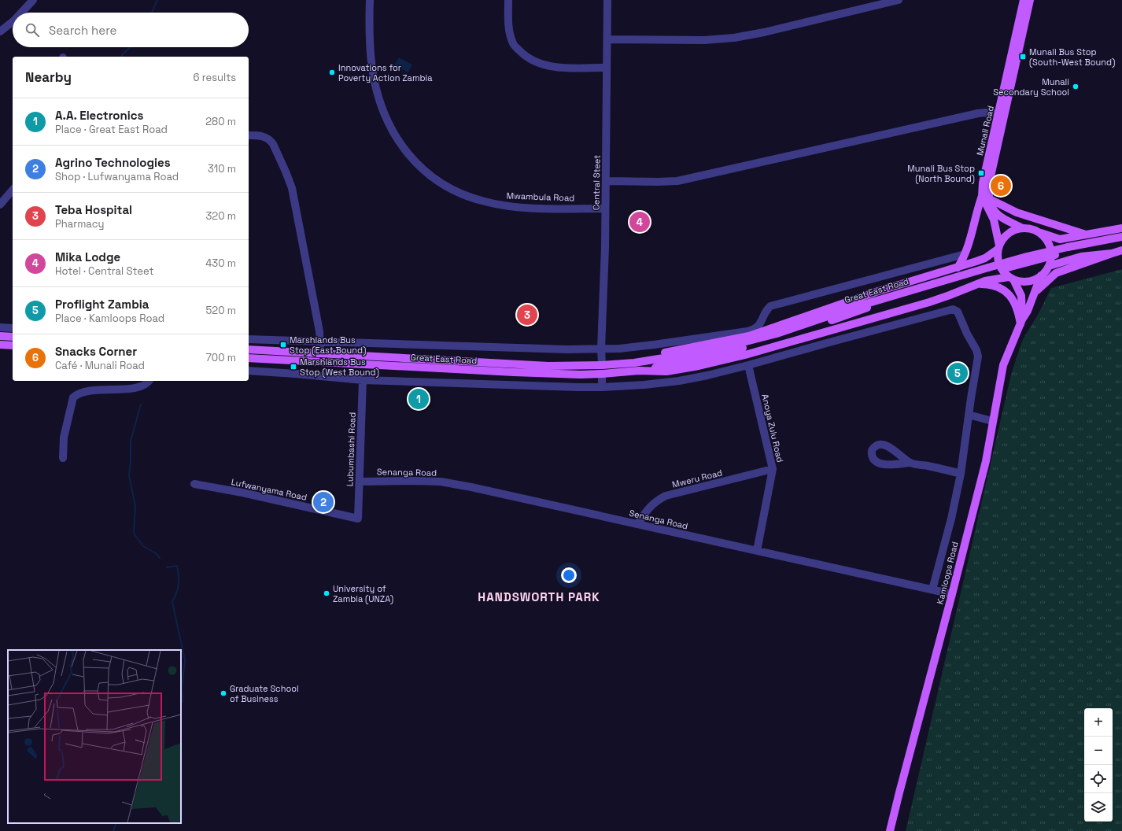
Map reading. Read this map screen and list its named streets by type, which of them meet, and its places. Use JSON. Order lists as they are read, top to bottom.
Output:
{
  "streets": {
    "main road": ["Munali Road", "Great East Road", "Kamloops Road"],
    "street": [
      "Central Steet",
      "Mwambula Road",
      "Anoya Zulu Road",
      "Lubumbashi Road",
      "Senanga Road",
      "Mweru Road",
      "Lufwanyama Road"
    ]
  },
  "crossings": [
    ["Munali Road", "Great East Road"],
    ["Central Steet", "Mwambula Road"],
    ["Central Steet", "Great East Road"],
    ["Great East Road", "Kamloops Road"],
    ["Anoya Zulu Road", "Senanga Road"],
    ["Anoya Zulu Road", "Mweru Road"],
    ["Lubumbashi Road", "Senanga Road"],
    ["Lubumbashi Road", "Lufwanyama Road"],
    ["Senanga Road", "Mweru Road"],
    ["Senanga Road", "Kamloops Road"]
  ],
  "districts": ["HANDSWORTH PARK"],
  "places": {
    "transit": [
      "Munali Bus Stop (South-West Bound)",
      "Munali Bus Stop (North Bound)",
      "Marshlands Bus Stop (East Bound)",
      "Marshlands Bus Stop (West Bound)"
    ],
    "other": [
      "Innovations for Poverty Action Zambia",
      "Munali Secondary School",
      "University of Zambia (UNZA)",
      "Graduate School of Business"
    ]
  },
  "page": {
    "search": "Search here",
    "heading": ["Nearby", "6 results"],
    "list": [
      {
        "mark": "1",
        "name": "A.A. Electronics",
        "note": "Place · Great East Road",
        "value": "280 m"
      },
      {
        "mark": "2",
        "name": "Agrino Technologies",
        "note": "Shop · Lufwanyama Road",
        "value": "310 m"
      },
      {
        "mark": "3",
        "name": "Teba Hospital",
        "note": "Pharmacy",
        "value": "320 m"
      },
      {
        "mark": "4",
        "name": "Mika Lodge",
        "note": "Hotel · Central Steet",
        "value": "430 m"
      },
      {
        "mark": "5",
        "name": "Proflight Zambia",
        "note": "Place · Kamloops Road",
        "value": "520 m"
      },
      {
        "mark": "6",
        "name": "Snacks Corner",
        "note": "Café · Munali Road",
        "value": "700 m"
      }
    ],
    "pins": [
      "6",
      "4",
      "3",
      "5",
      "1",
      "2"
    ],
    "map_buttons": ["+", "−"]
  }
}
